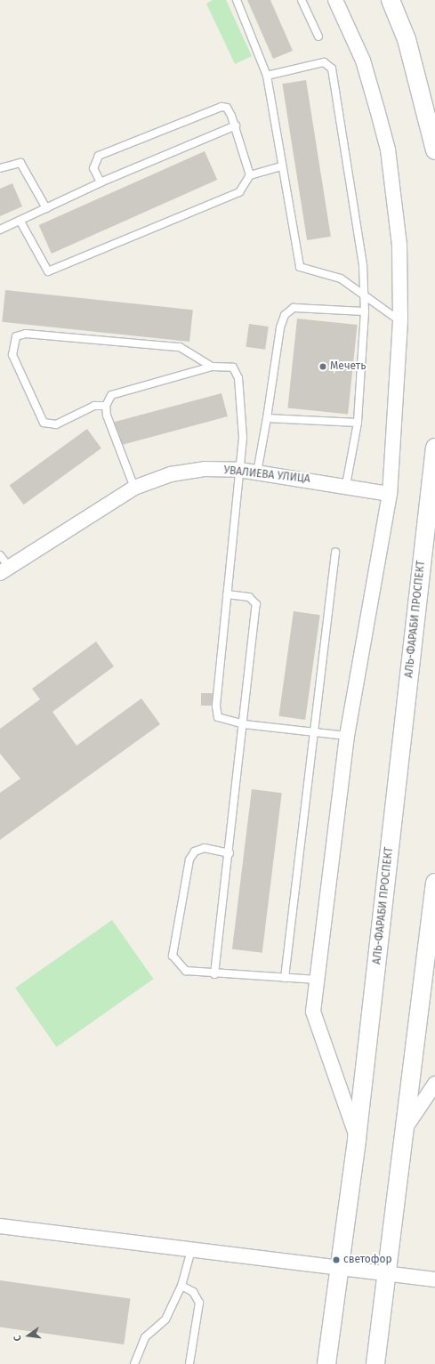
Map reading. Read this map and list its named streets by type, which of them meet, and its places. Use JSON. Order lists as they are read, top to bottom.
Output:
{
  "streets": {
    "street": ["УВАЛИЕВА УЛИЦА", "АЛЬ-ФАРАБИ ПРОСПЕКТ"]
  },
  "places": ["Мечеть", "светофор"],
  "north": "left"
}
